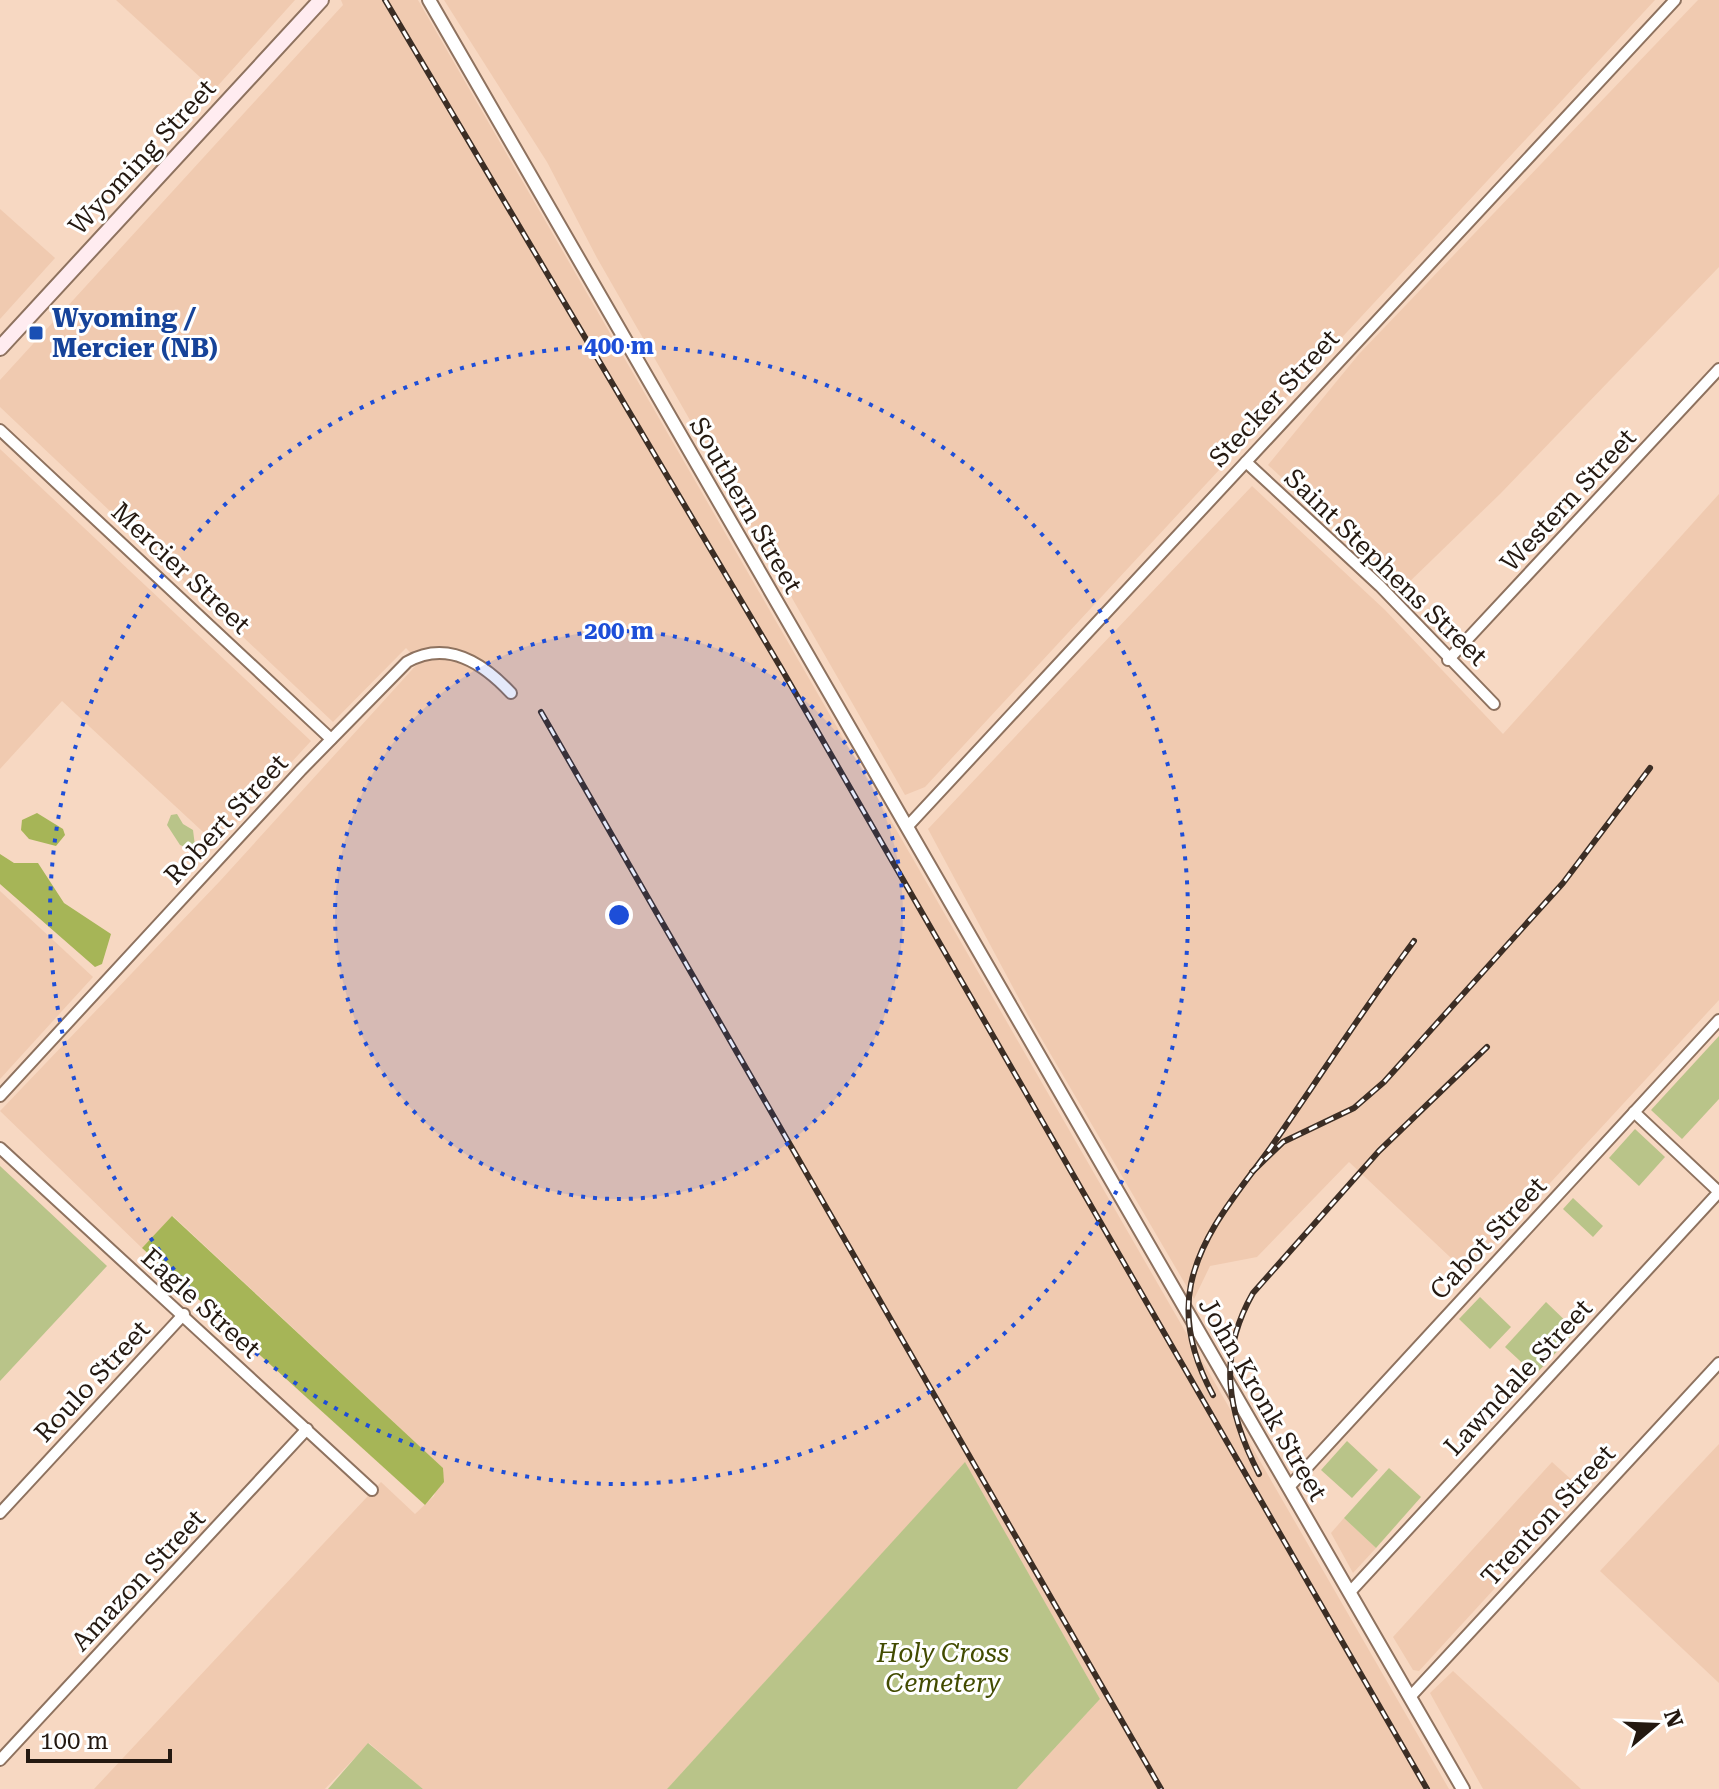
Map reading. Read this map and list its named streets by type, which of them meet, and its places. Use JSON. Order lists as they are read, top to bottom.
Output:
{
  "streets": {
    "main road": ["Wyoming Street"],
    "street": [
      "Stecker Street",
      "Western Street",
      "Southern Street",
      "Saint Stephens Street",
      "Mercier Street",
      "Robert Street",
      "Cabot Street",
      "Eagle Street",
      "Lawndale Street",
      "Roulo Street",
      "John Kronk Street",
      "Trenton Street",
      "Amazon Street"
    ]
  },
  "crossings": [
    ["Stecker Street", "Southern Street"],
    ["Stecker Street", "Saint Stephens Street"],
    ["Western Street", "Saint Stephens Street"],
    ["Southern Street", "John Kronk Street"],
    ["Mercier Street", "Robert Street"],
    ["Cabot Street", "John Kronk Street"],
    ["Eagle Street", "Roulo Street"],
    ["Eagle Street", "Amazon Street"],
    ["Lawndale Street", "John Kronk Street"],
    ["John Kronk Street", "Trenton Street"]
  ],
  "parks": ["Holy Cross Cemetery"],
  "places": {
    "transit": ["Wyoming / Mercier (NB)"]
  },
  "scale_bar": "100 m",
  "north": "right",
  "rings": ["400 m", "200 m"]
}
